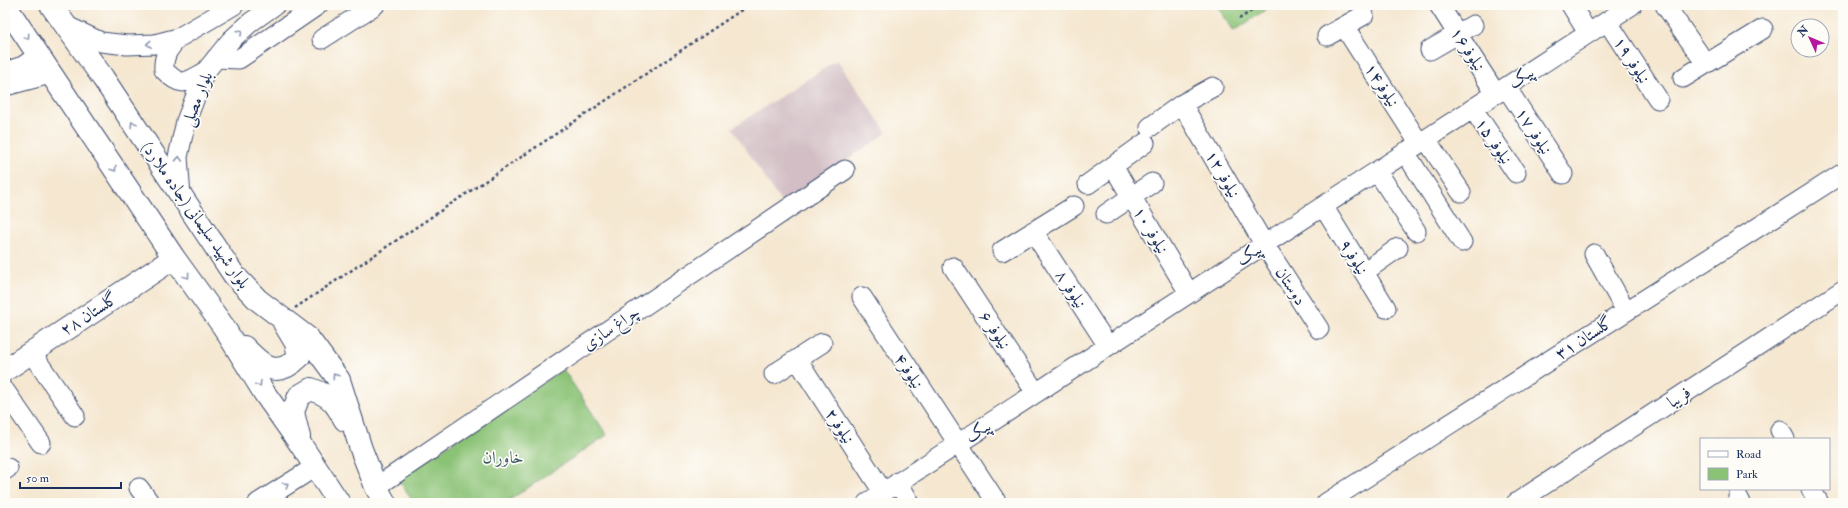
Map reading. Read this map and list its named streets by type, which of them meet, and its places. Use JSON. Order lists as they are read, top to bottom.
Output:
{
  "streets": {
    "main road": ["بلوار شهید سلیمانی (جاده ملارد)", "گلستان ۲۸"],
    "street": [
      "نیلوفر۱۶",
      "نیلوفر ۱۹",
      "پیک",
      "نیلوفر۱۴",
      "بلوار مصلی",
      "نیلوفر ۱۷",
      "نیلوفر ۱۵",
      "نیلوفر ۱۲",
      "نیلوفر ۱۰",
      "نیلوفر۹",
      "دوستان",
      "نیلوفر ۸",
      "چراغ سازی",
      "نیلوفر ۶",
      "گلستان ۳۱",
      "نیلوفر۴",
      "فریبا",
      "نیلوفر۲"
    ]
  },
  "crossings": [
    ["نیلوفر۱۶", "پیک"],
    ["نیلوفر۱۶", "نیلوفر ۱۷"],
    ["نیلوفر ۱۹", "پیک"],
    ["پیک", "نیلوفر۱۴"],
    ["پیک", "نیلوفر ۱۷"],
    ["پیک", "نیلوفر ۱۵"],
    ["پیک", "نیلوفر ۱۲"],
    ["پیک", "نیلوفر ۱۰"],
    ["پیک", "نیلوفر۹"],
    ["پیک", "دوستان"],
    ["پیک", "نیلوفر ۸"],
    ["پیک", "نیلوفر ۶"],
    ["پیک", "نیلوفر۴"],
    ["پیک", "نیلوفر۲"],
    ["بلوار مصلی", "بلوار شهید سلیمانی (جاده ملارد)"],
    ["نیلوفر ۱۲", "دوستان"],
    ["بلوار شهید سلیمانی (جاده ملارد)", "چراغ سازی"]
  ],
  "one_way": ["بلوار مصلی"],
  "parks": ["خاوران"],
  "legend": ["Road", "Park"],
  "scale_bar": "50 m",
  "north": "top left"
}
